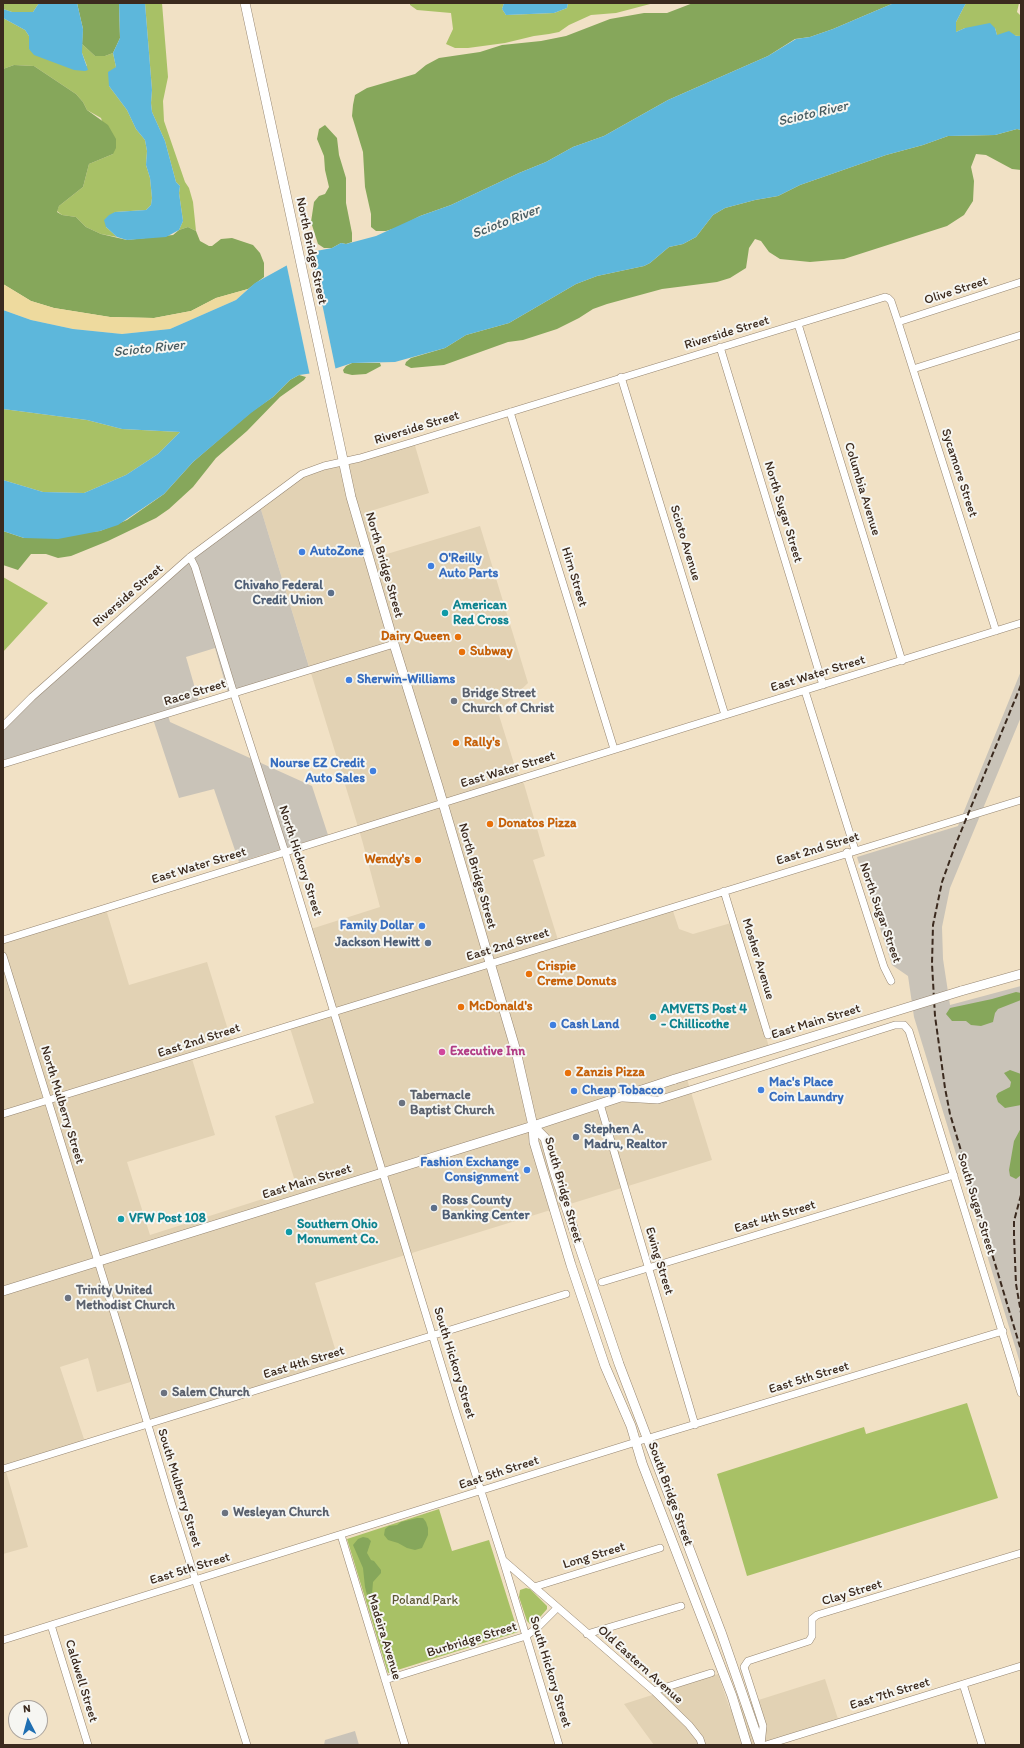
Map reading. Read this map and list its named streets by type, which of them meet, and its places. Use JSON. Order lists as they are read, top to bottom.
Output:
{
  "streets": {
    "main road": ["North Bridge Street", "East Main Street", "South Bridge Street"],
    "street": [
      "Olive Street",
      "Riverside Street",
      "Sycamore Street",
      "Columbia Avenue",
      "North Sugar Street",
      "Scioto Avenue",
      "Hirn Street",
      "East Water Street",
      "Race Street",
      "East 2nd Street",
      "North Hickory Street",
      "Mosher Avenue",
      "North Mulberry Street",
      "South Sugar Street",
      "East 4th Street",
      "Ewing Street",
      "South Hickory Street",
      "East 5th Street",
      "South Mulberry Street",
      "Long Street",
      "Clay Street",
      "Madeira Avenue",
      "Burbridge Street",
      "Old Eastern Avenue",
      "Caldwell Street",
      "East 7th Street"
    ]
  },
  "crossings": [
    ["North Bridge Street", "Riverside Street"],
    ["North Bridge Street", "East Water Street"],
    ["North Bridge Street", "Race Street"],
    ["North Bridge Street", "East 2nd Street"],
    ["North Bridge Street", "East Main Street"],
    ["North Bridge Street", "South Bridge Street"],
    ["Olive Street", "Riverside Street"],
    ["Olive Street", "Sycamore Street"],
    ["Riverside Street", "Sycamore Street"],
    ["Riverside Street", "Columbia Avenue"],
    ["Riverside Street", "North Sugar Street"],
    ["Riverside Street", "Scioto Avenue"],
    ["Riverside Street", "Hirn Street"],
    ["Riverside Street", "North Hickory Street"],
    ["Sycamore Street", "East Water Street"],
    ["Columbia Avenue", "East Water Street"],
    ["North Sugar Street", "East Water Street"],
    ["North Sugar Street", "East 2nd Street"],
    ["Scioto Avenue", "East Water Street"],
    ["Hirn Street", "East Water Street"],
    ["East Water Street", "North Hickory Street"],
    ["Race Street", "North Hickory Street"],
    ["East 2nd Street", "North Hickory Street"],
    ["East 2nd Street", "Mosher Avenue"],
    ["East 2nd Street", "North Mulberry Street"],
    ["North Hickory Street", "East Main Street"],
    ["North Hickory Street", "South Hickory Street"],
    ["East Main Street", "North Mulberry Street"],
    ["East Main Street", "South Bridge Street"],
    ["East Main Street", "South Sugar Street"],
    ["East Main Street", "Ewing Street"],
    ["East Main Street", "South Hickory Street"],
    ["East Main Street", "South Mulberry Street"],
    ["North Mulberry Street", "South Mulberry Street"],
    ["South Bridge Street", "East 5th Street"],
    ["South Bridge Street", "Clay Street"],
    ["South Sugar Street", "East 4th Street"],
    ["South Sugar Street", "East 5th Street"],
    ["East 4th Street", "Ewing Street"],
    ["East 4th Street", "South Hickory Street"],
    ["East 4th Street", "South Mulberry Street"],
    ["Ewing Street", "East 5th Street"],
    ["South Hickory Street", "East 5th Street"],
    ["South Hickory Street", "Long Street"],
    ["South Hickory Street", "Burbridge Street"],
    ["South Hickory Street", "Old Eastern Avenue"],
    ["East 5th Street", "South Mulberry Street"],
    ["East 5th Street", "Madeira Avenue"],
    ["East 5th Street", "Caldwell Street"],
    ["Madeira Avenue", "Burbridge Street"],
    ["Burbridge Street", "Old Eastern Avenue"]
  ],
  "water": ["Scioto River"],
  "parks": ["Poland Park"],
  "places": [
    "AutoZone",
    "O'Reilly Auto Parts",
    "Chivaho Federal Credit Union",
    "American Red Cross",
    "Dairy Queen",
    "Subway",
    "Sherwin-Williams",
    "Bridge Street Church of Christ",
    "Rally's",
    "Nourse EZ Credit Auto Sales",
    "Donatos Pizza",
    "Wendy's",
    "Family Dollar",
    "Jackson Hewitt",
    "Crispie Creme Donuts",
    "McDonald's",
    "AMVETS Post 4 - Chillicothe",
    "Cash Land",
    "Executive Inn",
    "Zanzis Pizza",
    "Mac's Place Coin Laundry",
    "Cheap Tobacco",
    "Tabernacle Baptist Church",
    "Stephen A. Madru, Realtor",
    "Fashion Exchange Consignment",
    "Ross County Banking Center",
    "VFW Post 108",
    "Southern Ohio Monument Co.",
    "Trinity United Methodist Church",
    "Salem Church",
    "Wesleyan Church"
  ],
  "north": "top"
}
